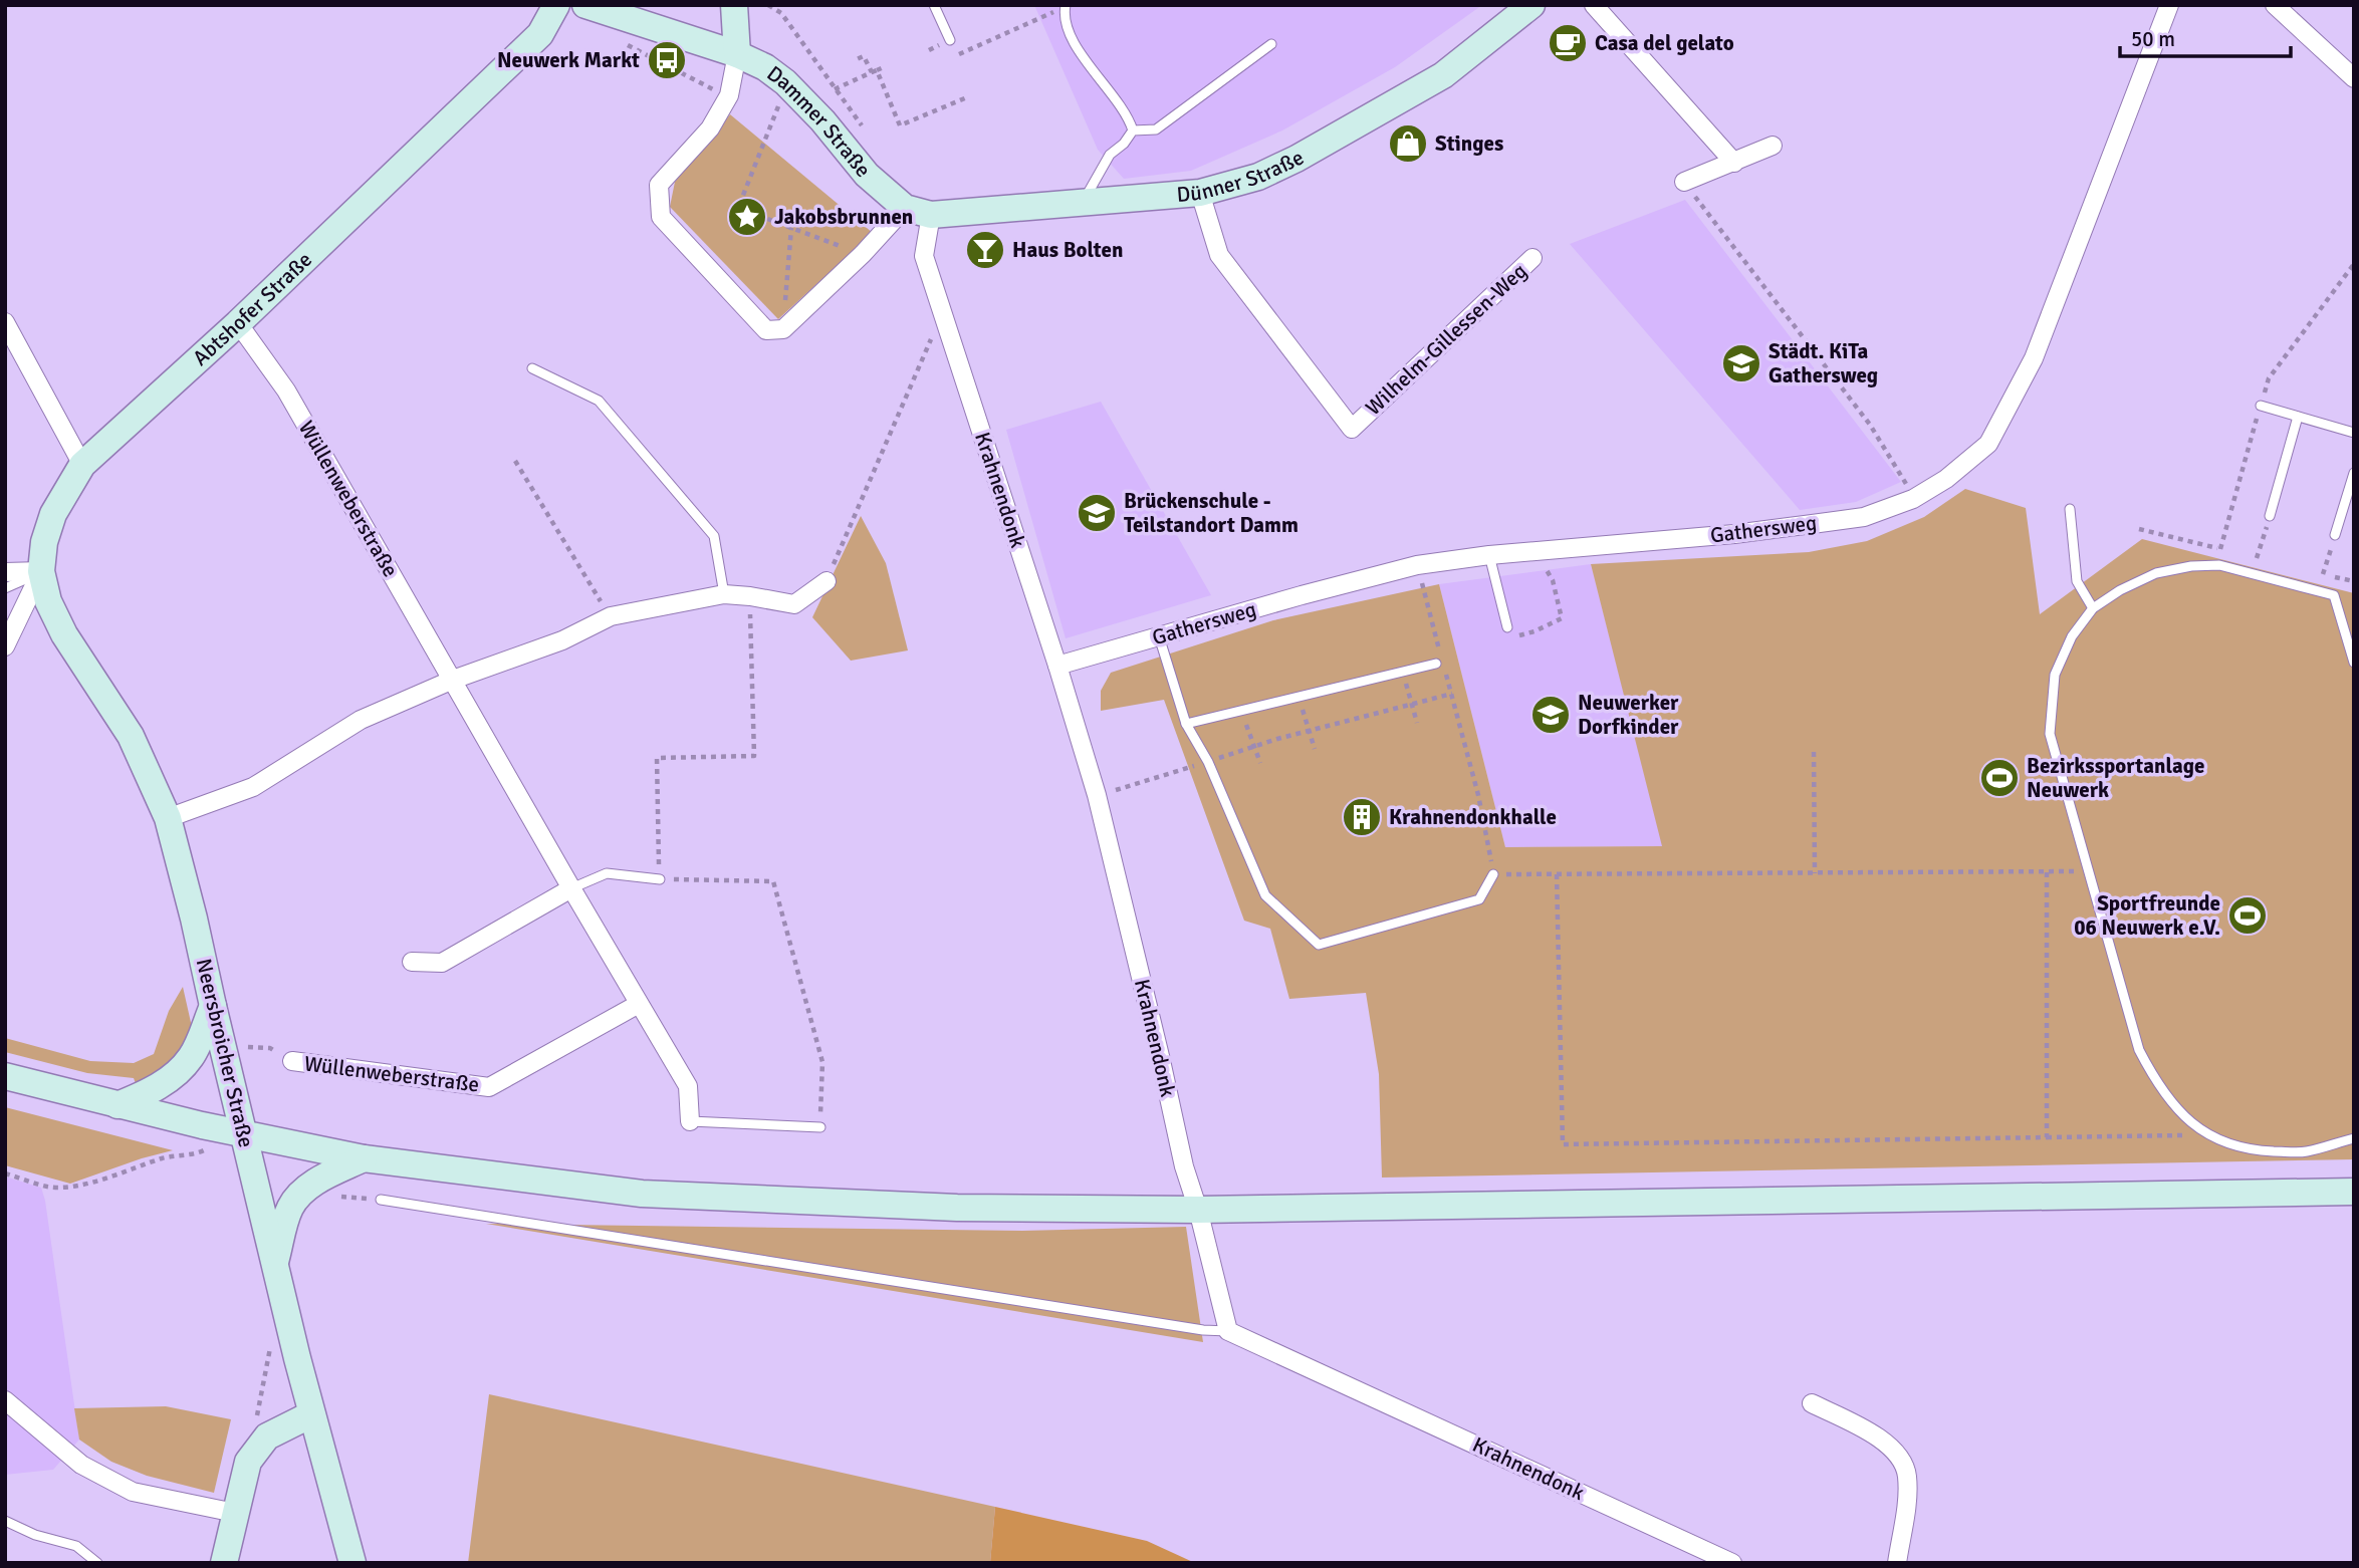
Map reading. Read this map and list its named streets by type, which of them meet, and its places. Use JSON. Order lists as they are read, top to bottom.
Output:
{
  "streets": {
    "street": [
      "Dammer Straße",
      "Dünner Straße",
      "Abtshofer Straße",
      "Wilhelm-Gillessen-Weg",
      "Krahnendonk",
      "Wüllenweberstraße",
      "Gathersweg",
      "Neersbroicher Straße"
    ]
  },
  "crossings": [
    ["Dammer Straße", "Dünner Straße"],
    ["Dünner Straße", "Wilhelm-Gillessen-Weg"],
    ["Dünner Straße", "Krahnendonk"],
    ["Abtshofer Straße", "Wüllenweberstraße"],
    ["Abtshofer Straße", "Neersbroicher Straße"],
    ["Krahnendonk", "Gathersweg"]
  ],
  "places": {
    "cafe": ["Casa del gelato"],
    "bus stop": ["Neuwerk Markt"],
    "shop": ["Stinges"],
    "place": ["Jakobsbrunnen"],
    "bar": ["Haus Bolten"],
    "school or university": ["Städt. KiTa Gathersweg", "Brückenschule - Teilstandort Damm", "Neuwerker Dorfkinder"],
    "sports": ["Bezirkssportanlage Neuwerk", "Sportfreunde 06 Neuwerk e.V."],
    "building": ["Krahnendonkhalle"]
  },
  "scale_bar": "50 m"
}
